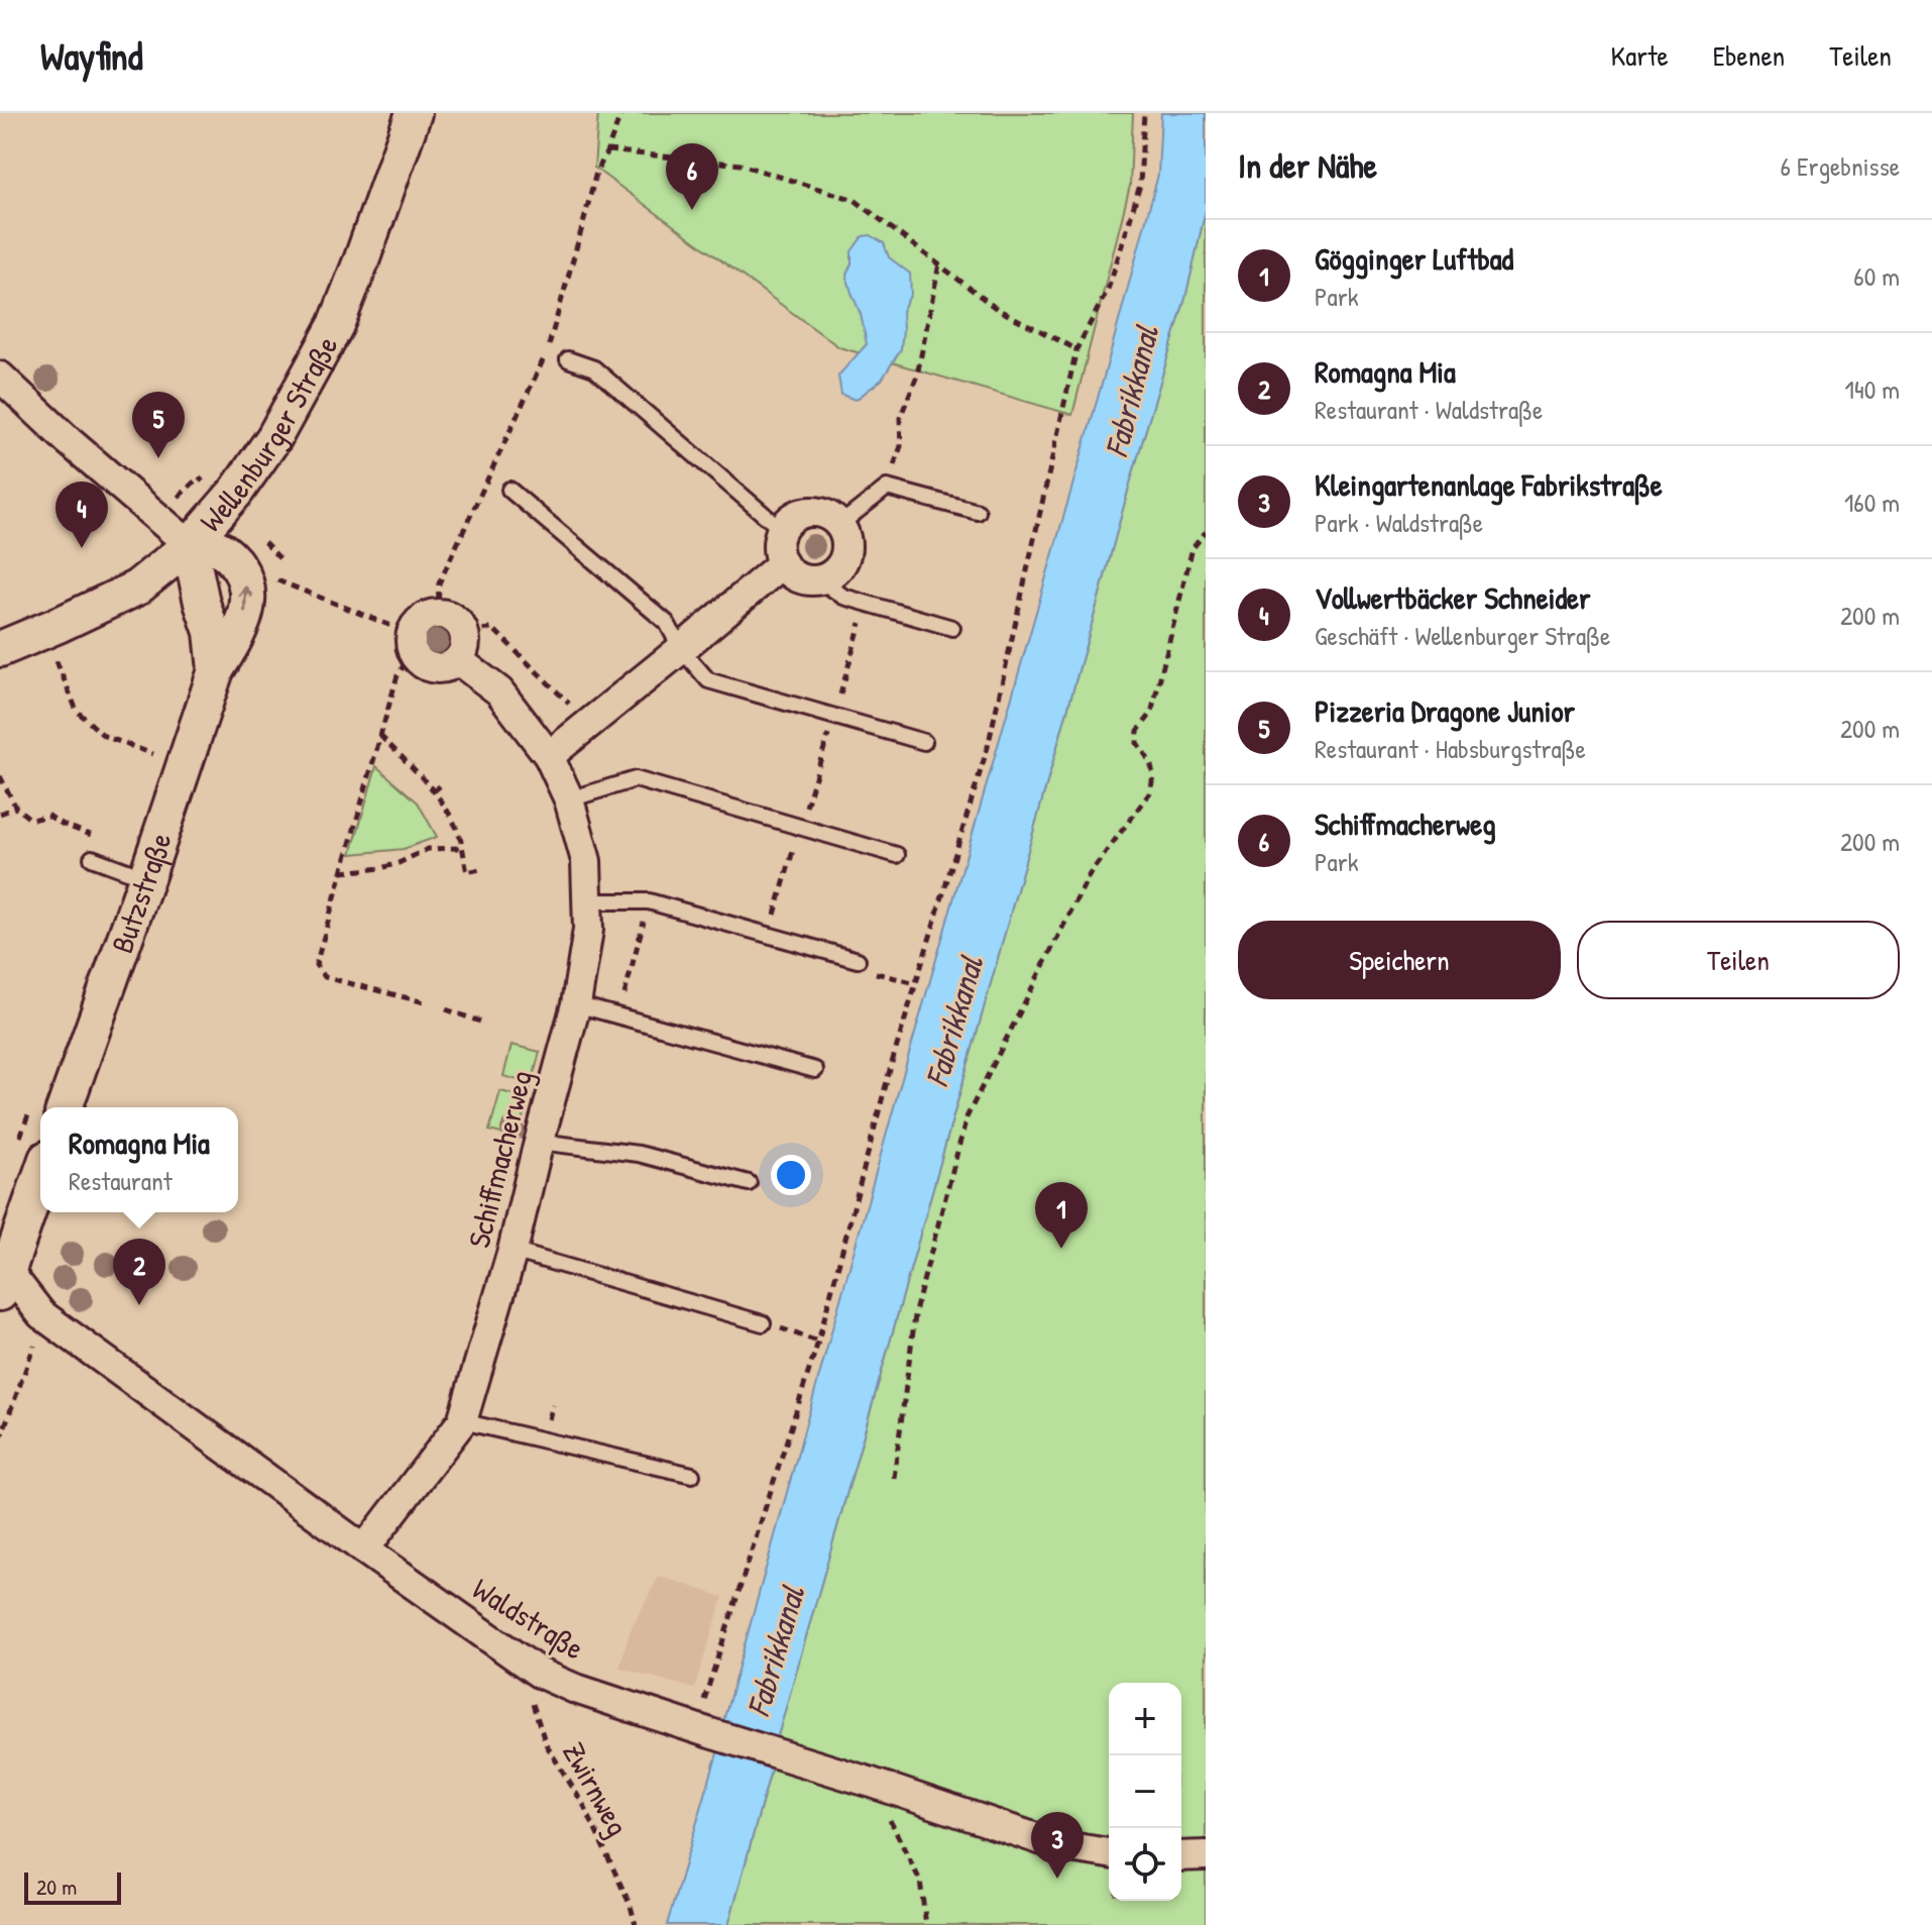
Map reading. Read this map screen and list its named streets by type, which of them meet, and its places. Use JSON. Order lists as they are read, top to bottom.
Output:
{
  "streets": {
    "street": [
      "Wellenburger Straße",
      "Butzstraße",
      "Schiffmacherweg",
      "Waldstraße"
    ],
    "path": ["Zwirnweg"]
  },
  "crossings": [
    ["Wellenburger Straße", "Butzstraße"],
    ["Schiffmacherweg", "Waldstraße"],
    ["Waldstraße", "Zwirnweg"]
  ],
  "water": ["Fabrikkanal"],
  "scale_bar": "20 m",
  "page": {
    "header": "Wayfind",
    "nav": ["Karte", "Ebenen", "Teilen"],
    "heading": ["In der Nähe", "6 Ergebnisse"],
    "pins": [
      "6",
      "5",
      "4",
      "1",
      "2",
      "3"
    ],
    "list": [
      {
        "mark": "1",
        "name": "Gögginger Luftbad",
        "note": "Park",
        "value": "60 m"
      },
      {
        "mark": "2",
        "name": "Romagna Mia",
        "note": "Restaurant · Waldstraße",
        "value": "140 m"
      },
      {
        "mark": "3",
        "name": "Kleingartenanlage Fabrikstraße",
        "note": "Park · Waldstraße",
        "value": "160 m"
      },
      {
        "mark": "4",
        "name": "Vollwertbäcker Schneider",
        "note": "Geschäft · Wellenburger Straße",
        "value": "200 m"
      },
      {
        "mark": "5",
        "name": "Pizzeria Dragone Junior",
        "note": "Restaurant · Habsburgstraße",
        "value": "200 m"
      },
      {
        "mark": "6",
        "name": "Schiffmacherweg",
        "note": "Park",
        "value": "200 m"
      }
    ],
    "buttons": ["Speichern", "Teilen"],
    "popup": ["Romagna Mia", "Restaurant"],
    "map_buttons": ["+", "−"],
    "scale": "20 m"
  }
}
